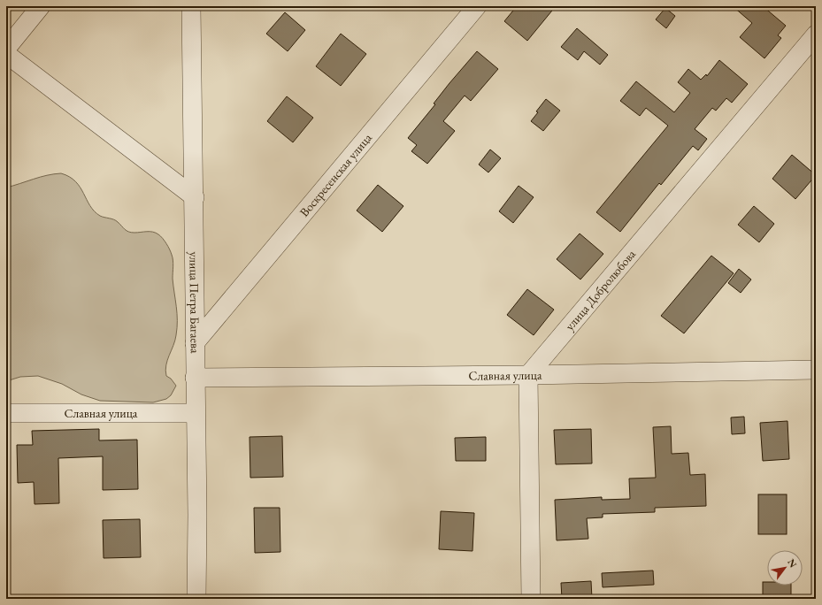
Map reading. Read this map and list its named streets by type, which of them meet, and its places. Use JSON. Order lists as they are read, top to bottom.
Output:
{
  "streets": {
    "street": [
      "Воскресенская улица",
      "улица Добролюбова",
      "улица Петра Багаева",
      "Славная улица"
    ]
  },
  "crossings": [
    ["Воскресенская улица", "улица Петра Багаева"],
    ["улица Добролюбова", "Славная улица"],
    ["улица Петра Багаева", "Славная улица"]
  ],
  "north": "top right"
}
